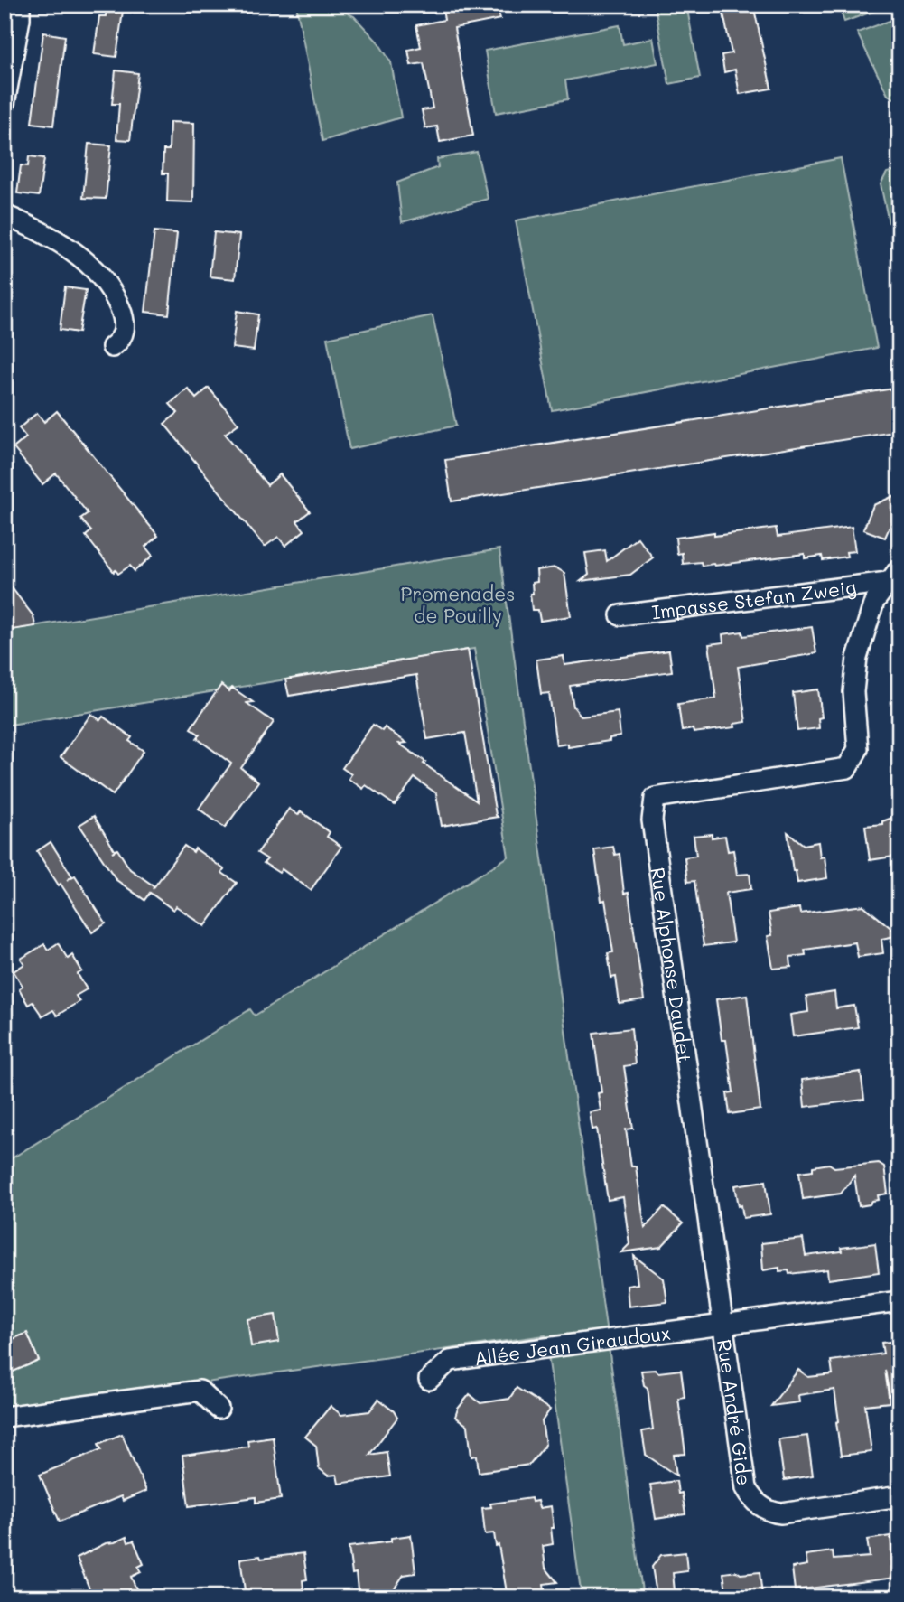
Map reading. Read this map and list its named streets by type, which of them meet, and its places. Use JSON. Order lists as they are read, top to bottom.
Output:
{
  "streets": {
    "street": [
      "Impasse Stefan Zweig",
      "Rue Alphonse Daudet",
      "Allée Jean Giraudoux",
      "Rue André Gide"
    ]
  },
  "crossings": [
    ["Impasse Stefan Zweig", "Rue Alphonse Daudet"],
    ["Rue Alphonse Daudet", "Allée Jean Giraudoux"],
    ["Rue Alphonse Daudet", "Rue André Gide"],
    ["Allée Jean Giraudoux", "Rue André Gide"]
  ],
  "parks": ["Promenades de Pouilly"]
}
